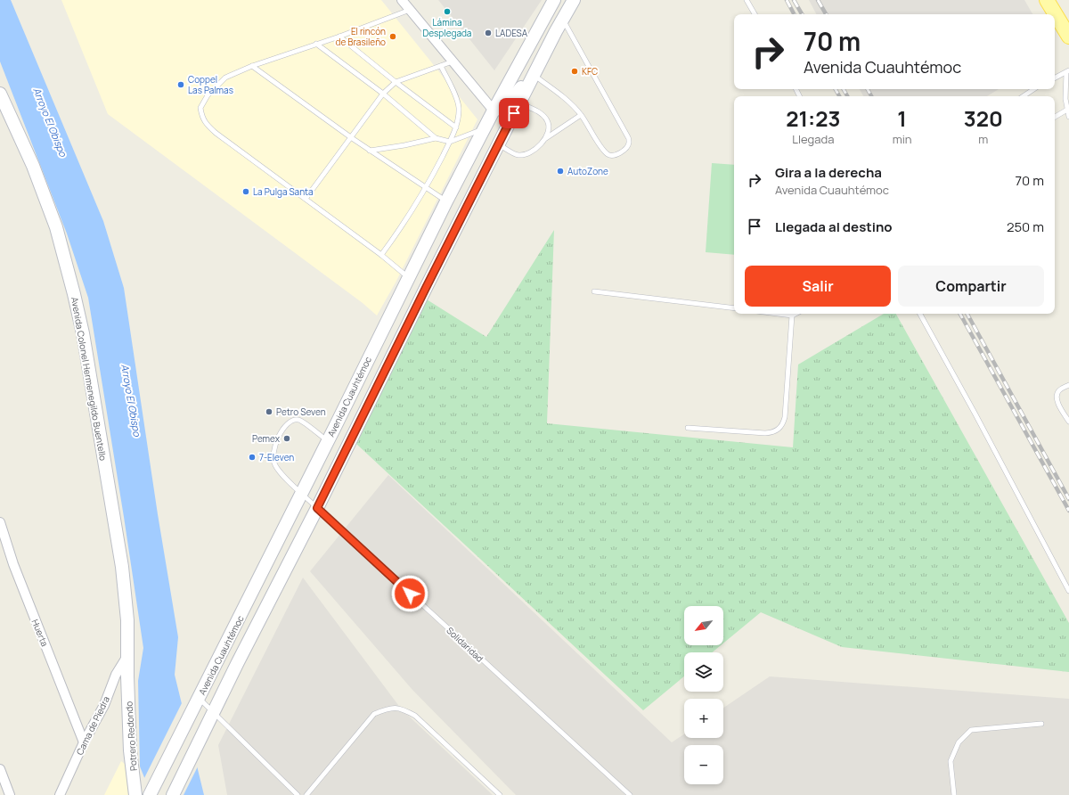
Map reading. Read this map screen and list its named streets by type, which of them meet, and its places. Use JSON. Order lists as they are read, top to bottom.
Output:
{
  "streets": {
    "main road": ["Avenida Colonel Hermenegildo Buentello", "Avenida Cuauhtémoc", "Potrero Redondo"],
    "street": ["Huerta", "Cama de Piedra"],
    "lane": ["Solidaridad"]
  },
  "crossings": [
    ["Avenida Colonel Hermenegildo Buentello", "Cama de Piedra"],
    ["Avenida Colonel Hermenegildo Buentello", "Potrero Redondo"],
    ["Avenida Cuauhtémoc", "Solidaridad"],
    ["Huerta", "Cama de Piedra"],
    ["Cama de Piedra", "Potrero Redondo"]
  ],
  "water": ["Arroyo El Obispo"],
  "places": [
    "Lámina Desplegada",
    "LADESA",
    "El rincón de Brasileño",
    "KFC",
    "Coppel Las Palmas",
    "AutoZone",
    "La Pulga Santa",
    "Petro Seven",
    "Pemex",
    "7-Eleven"
  ],
  "north": "bottom left",
  "page": {
    "turn": ["70 m", "Avenida Cuauhtémoc"],
    "eta": [
      "21:23",
      "Llegada",
      "1",
      "min",
      "320",
      "m"
    ],
    "list": [
      {
        "name": "Gira a la derecha",
        "note": "Avenida Cuauhtémoc",
        "value": "70 m"
      },
      {
        "name": "Llegada al destino",
        "value": "250 m"
      }
    ],
    "buttons": ["Salir", "Compartir"],
    "map_buttons": ["+", "−"]
  }
}
